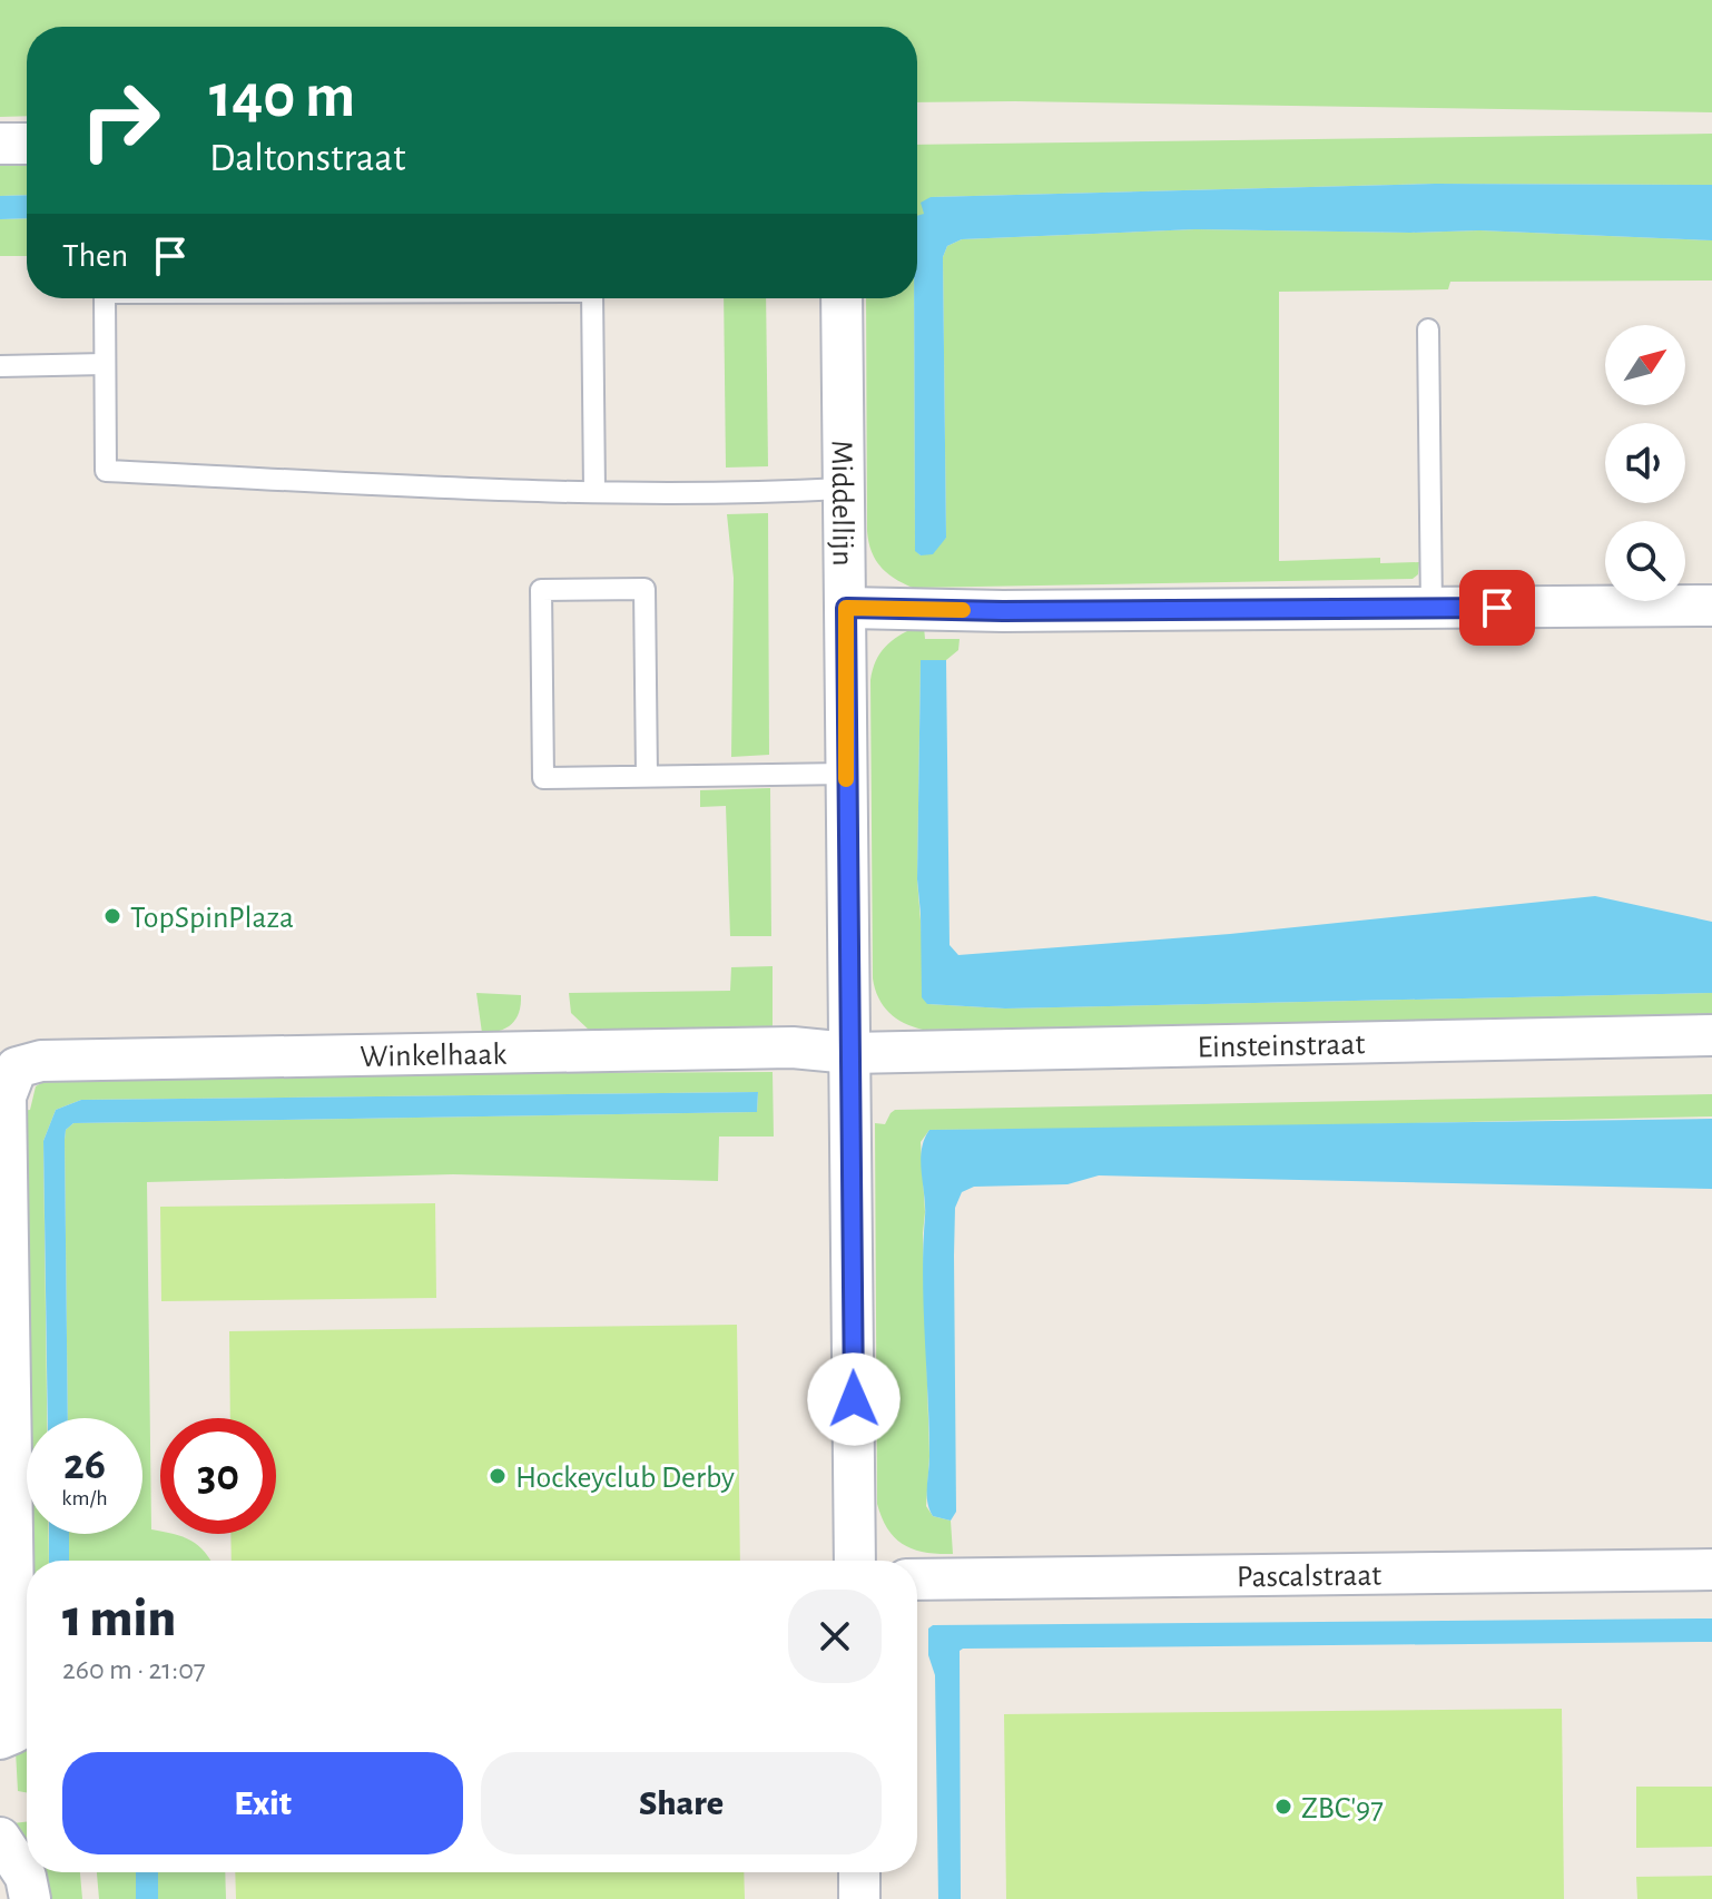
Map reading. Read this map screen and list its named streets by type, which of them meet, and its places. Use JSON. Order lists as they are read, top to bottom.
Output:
{
  "streets": {
    "street": [
      "Middellijn",
      "Einsteinstraat",
      "Winkelhaak",
      "Pascalstraat"
    ]
  },
  "crossings": [
    ["Middellijn", "Einsteinstraat"],
    ["Middellijn", "Winkelhaak"],
    ["Einsteinstraat", "Winkelhaak"]
  ],
  "places": ["TopSpinPlaza", "Hockeyclub Derby", "ZBC'97"],
  "north": "top right",
  "page": {
    "turn": ["140 m", "Daltonstraat"],
    "then": "Then",
    "speed": "26 km/h",
    "limit": "30",
    "heading": ["1 min", "260 m · 21:07"],
    "buttons": ["Exit", "Share"]
  }
}
